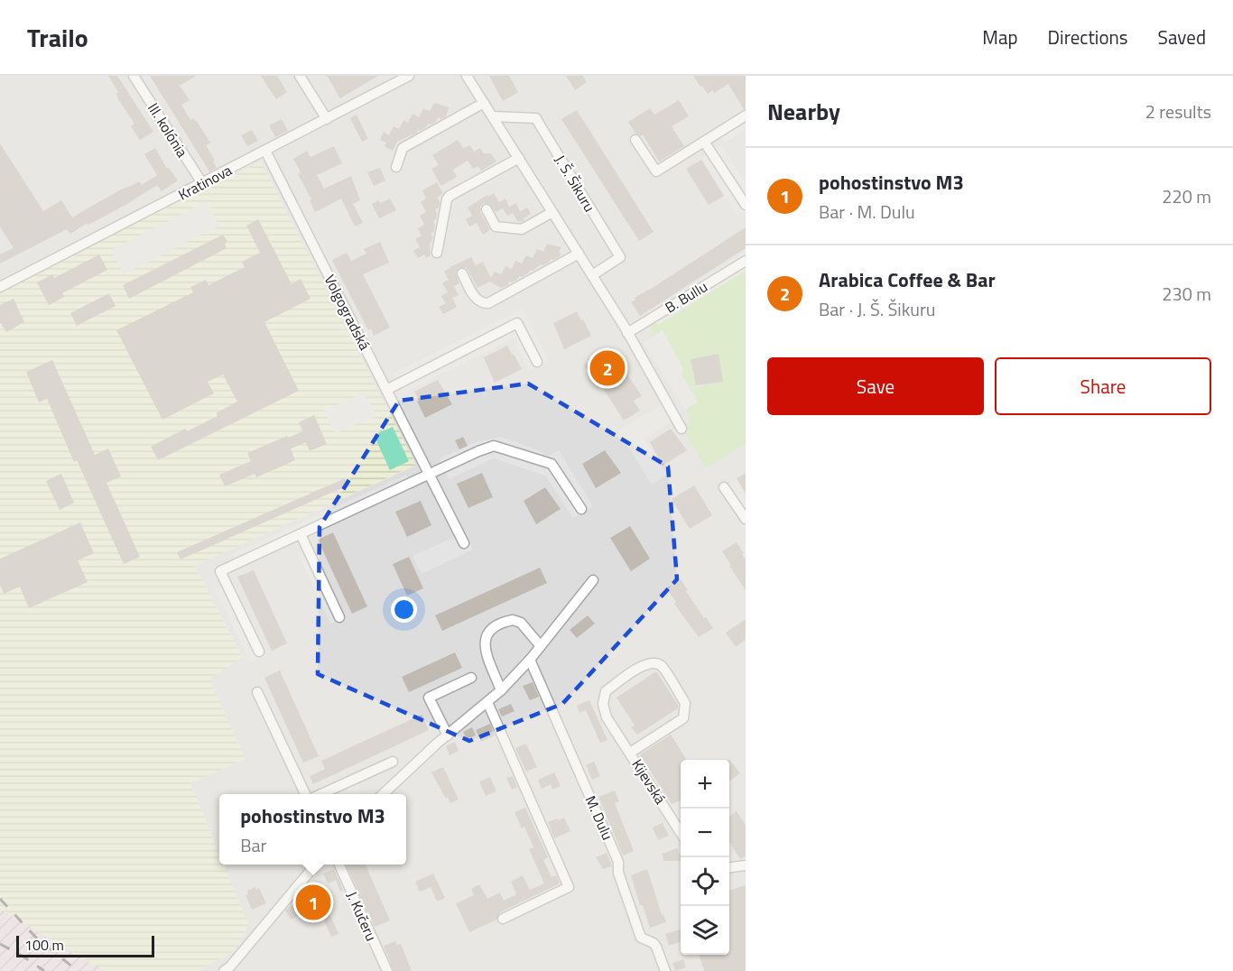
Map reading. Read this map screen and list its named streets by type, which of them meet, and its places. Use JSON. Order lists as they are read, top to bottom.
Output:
{
  "streets": {
    "street": [
      "III. kolónia",
      "Kratinova",
      "J. Š. Šikuru",
      "B. Bullu",
      "Volgogradská",
      "Kijevská",
      "M. Dulu",
      "J. Kučeru"
    ]
  },
  "crossings": [
    ["III. kolónia", "Kratinova"],
    ["Kratinova", "Volgogradská"]
  ],
  "scale_bar": "100 m",
  "page": {
    "header": "Trailo",
    "nav": ["Map", "Directions", "Saved"],
    "heading": ["Nearby", "2 results"],
    "list": [
      {
        "mark": "1",
        "name": "pohostinstvo M3",
        "note": "Bar · M. Dulu",
        "value": "220 m"
      },
      {
        "mark": "2",
        "name": "Arabica Coffee & Bar",
        "note": "Bar · J. Š. Šikuru",
        "value": "230 m"
      }
    ],
    "buttons": ["Save", "Share"],
    "pins": ["2", "1"],
    "map_buttons": ["+", "−"],
    "popup": ["pohostinstvo M3", "Bar"],
    "scale": "100 m"
  }
}
